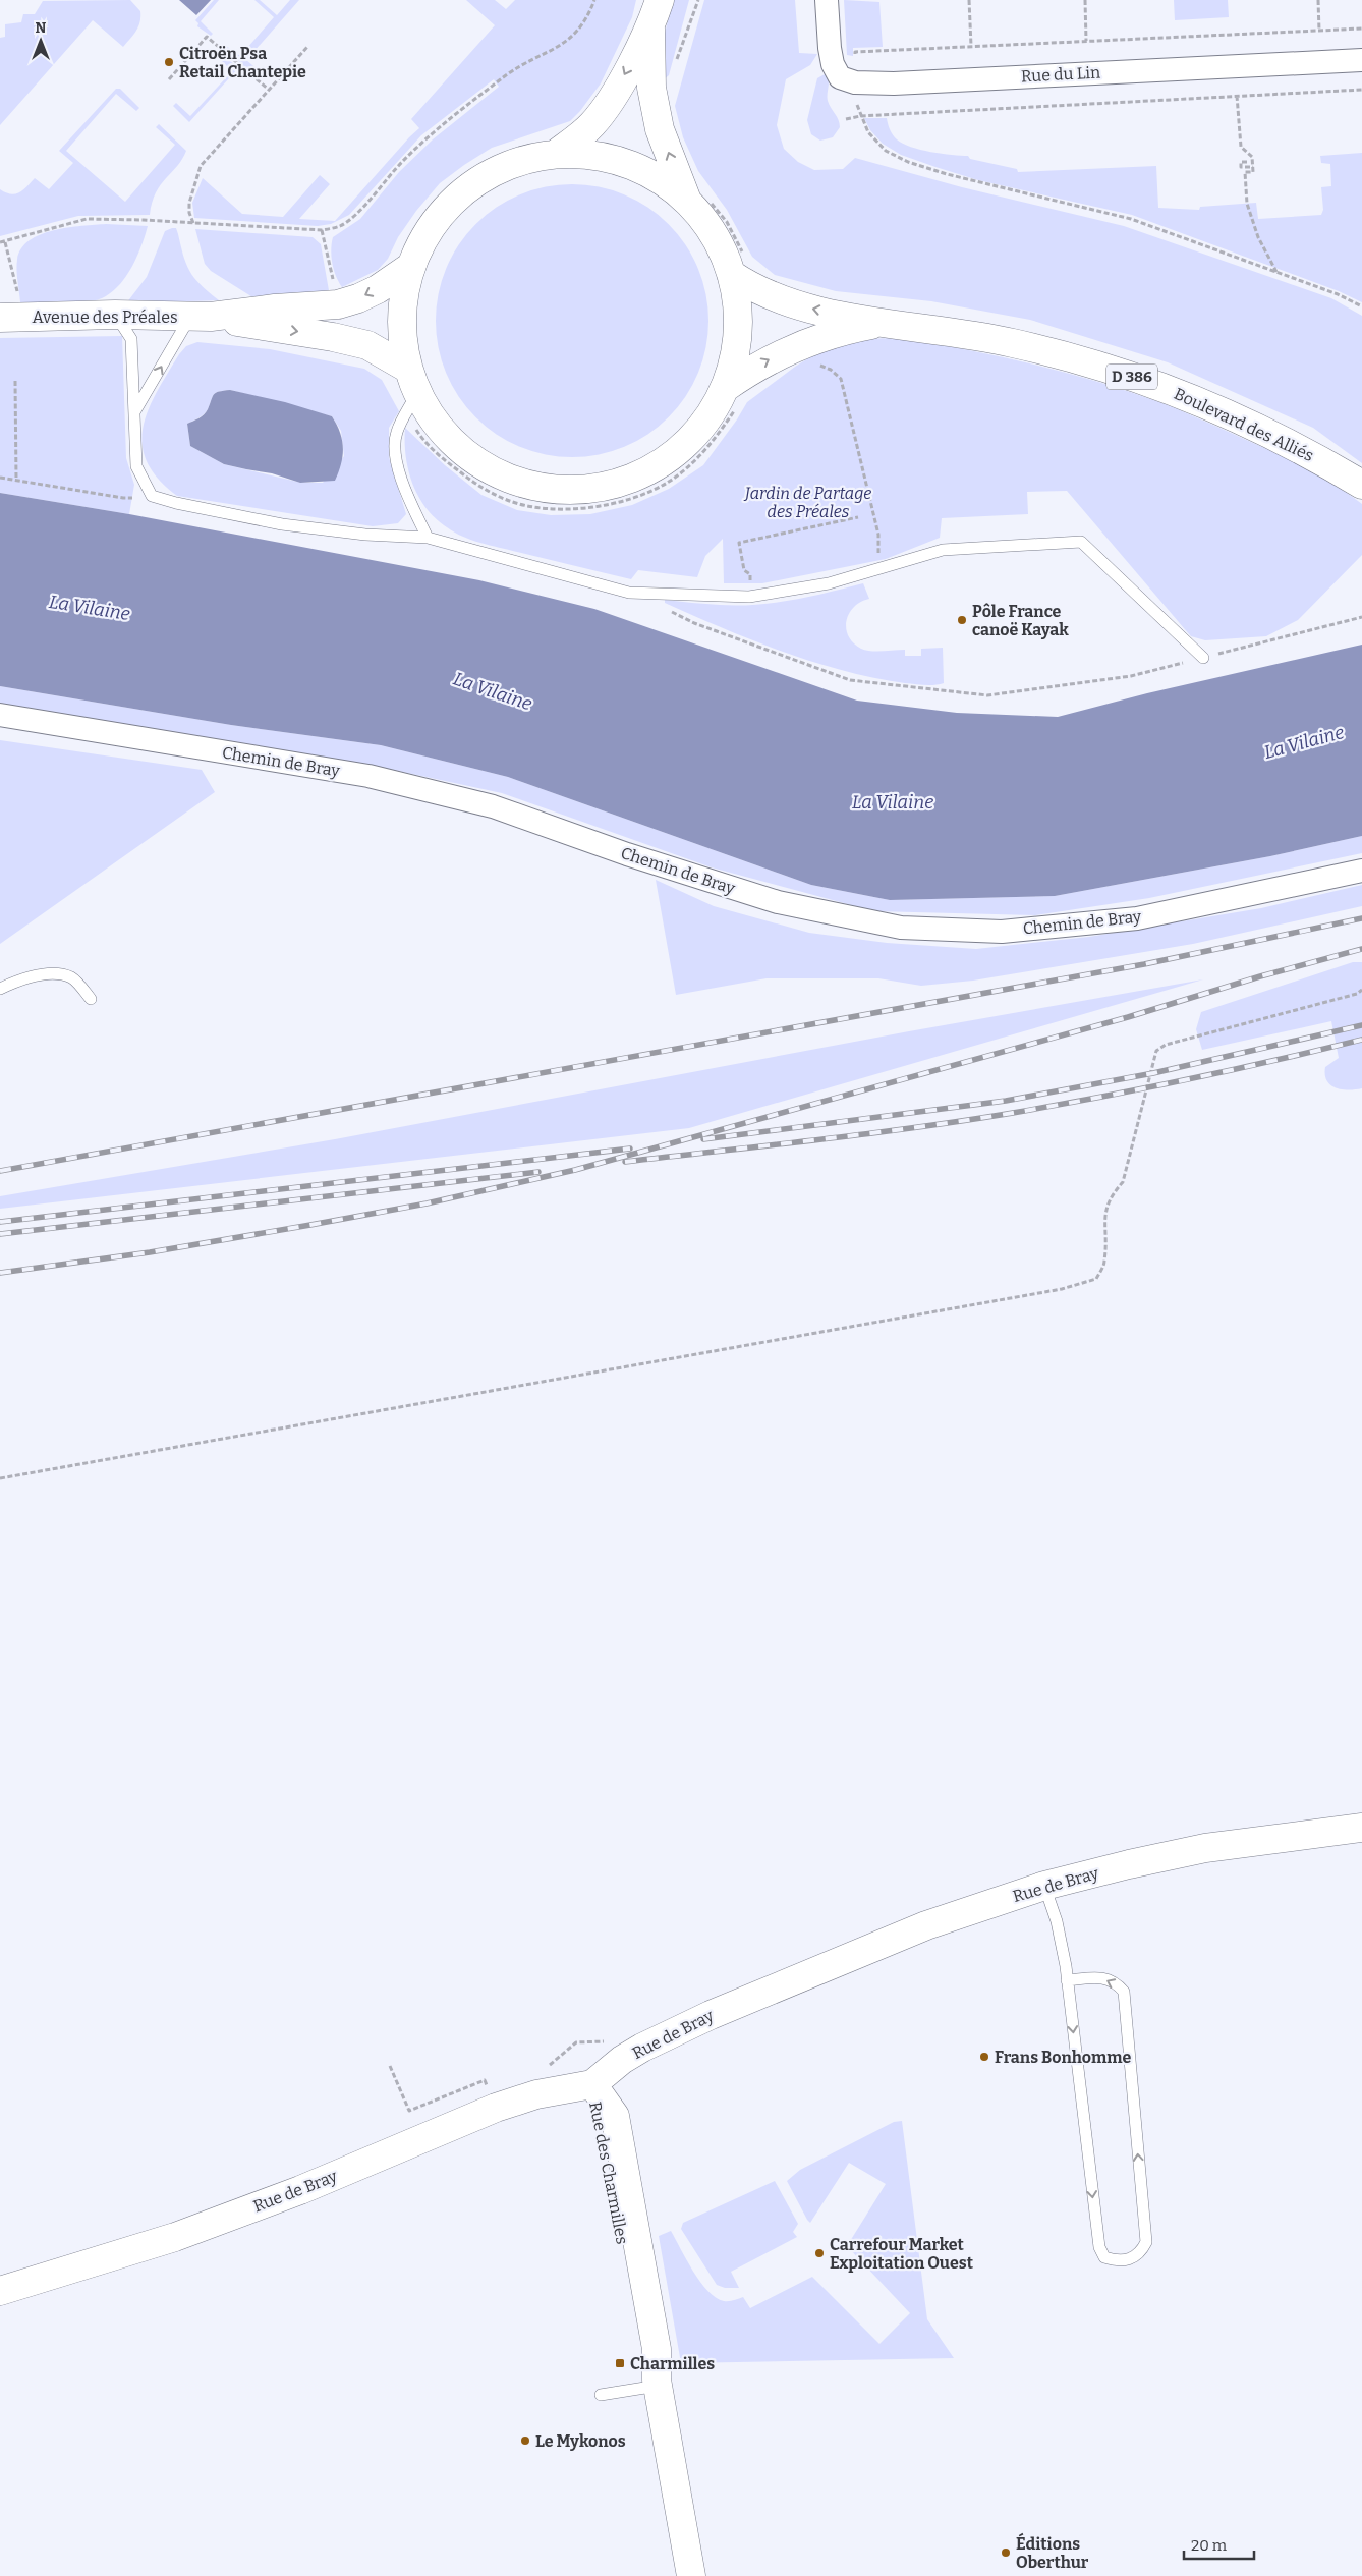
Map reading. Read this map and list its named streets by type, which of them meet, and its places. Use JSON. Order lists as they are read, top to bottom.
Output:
{
  "streets": {
    "main road": [
      "Avenue des Préales",
      "D 386",
      "Boulevard des Alliés",
      "Rue de Bray",
      "Rue des Charmilles"
    ],
    "street": ["Rue du Lin", "Chemin de Bray"]
  },
  "crossings": [
    ["Rue de Bray", "Rue des Charmilles"]
  ],
  "water": ["La Vilaine"],
  "parks": ["Jardin de Partage des Préales"],
  "places": {
    "other": [
      "Citroën Psa Retail Chantepie",
      "Pôle France canoë Kayak",
      "Frans Bonhomme",
      "Carrefour Market Exploitation Ouest",
      "Le Mykonos",
      "Éditions Oberthur"
    ],
    "transit": ["Charmilles"]
  },
  "scale_bar": "20 m",
  "north": "top"
}
